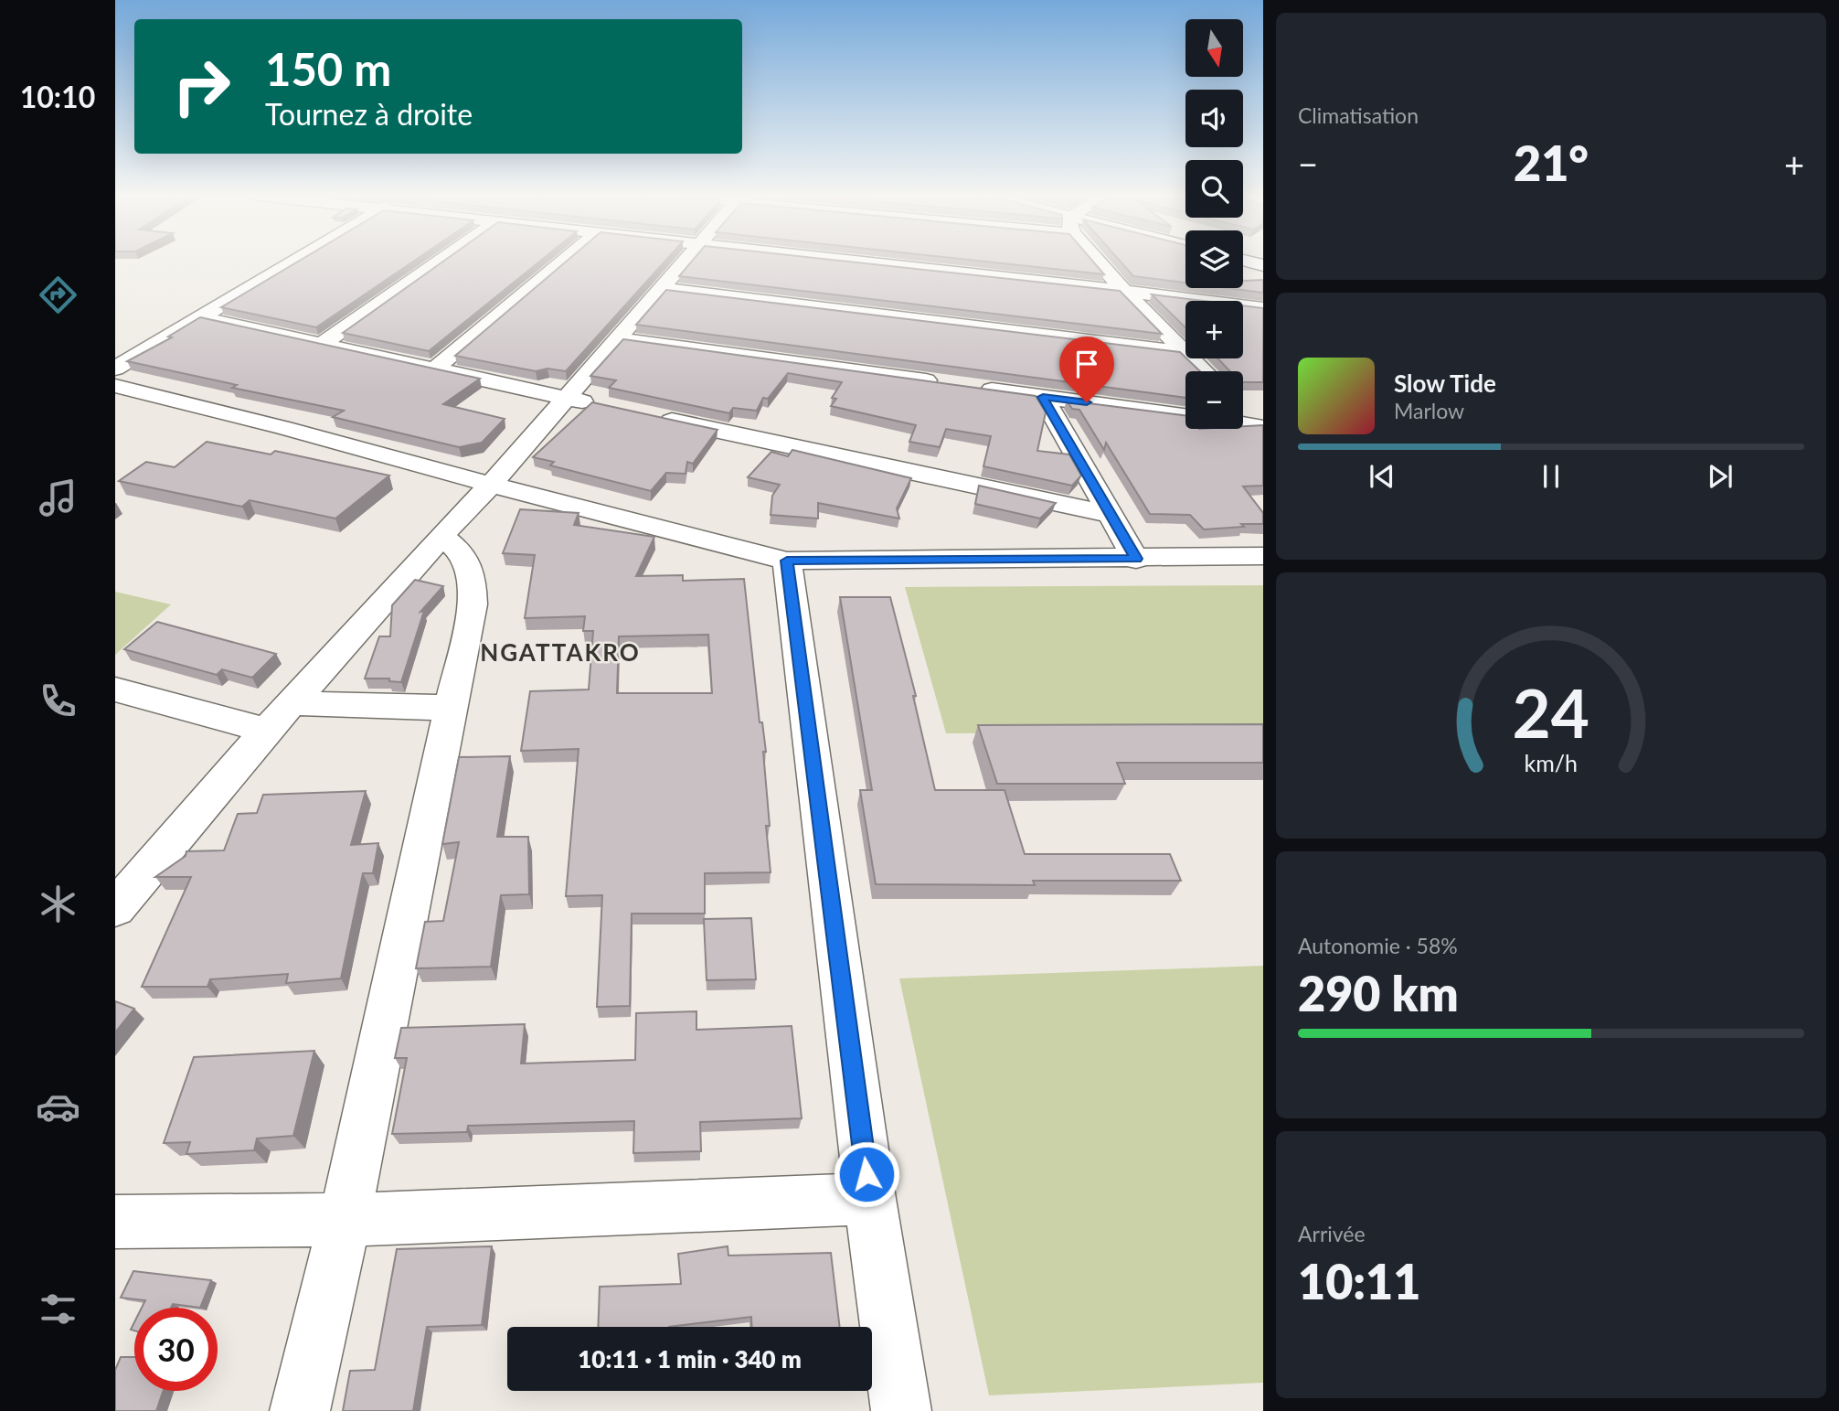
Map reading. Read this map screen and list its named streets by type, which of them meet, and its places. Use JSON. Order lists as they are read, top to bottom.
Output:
{
  "districts": ["NGATTAKRO"],
  "north": "bottom",
  "page": {
    "tabs": "10:10",
    "tile": [
      "Climatisation",
      ["Autonomie · 58%", "290 km"],
      ["Arrivée", "10:11"]
    ],
    "map_buttons": ["+", "−"],
    "turn": ["150 m", "Tournez à droite"],
    "heat": ["−", "21°", "+"],
    "song": ["Slow Tide", "Marlow"],
    "limit": "30",
    "trip": "10:11 · 1 min · 340 m",
    "gauge": ["24", "km/h"]
  }
}
